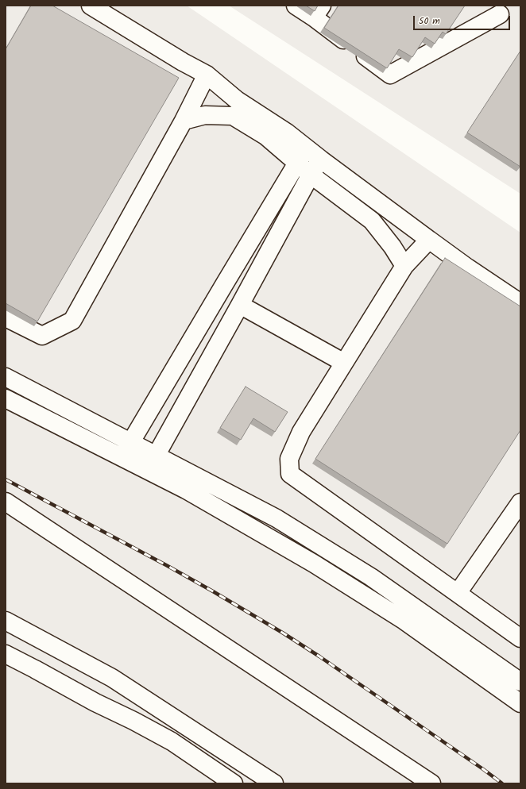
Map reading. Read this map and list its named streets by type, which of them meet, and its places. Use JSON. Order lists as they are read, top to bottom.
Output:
{
  "scale_bar": "50 m"
}
